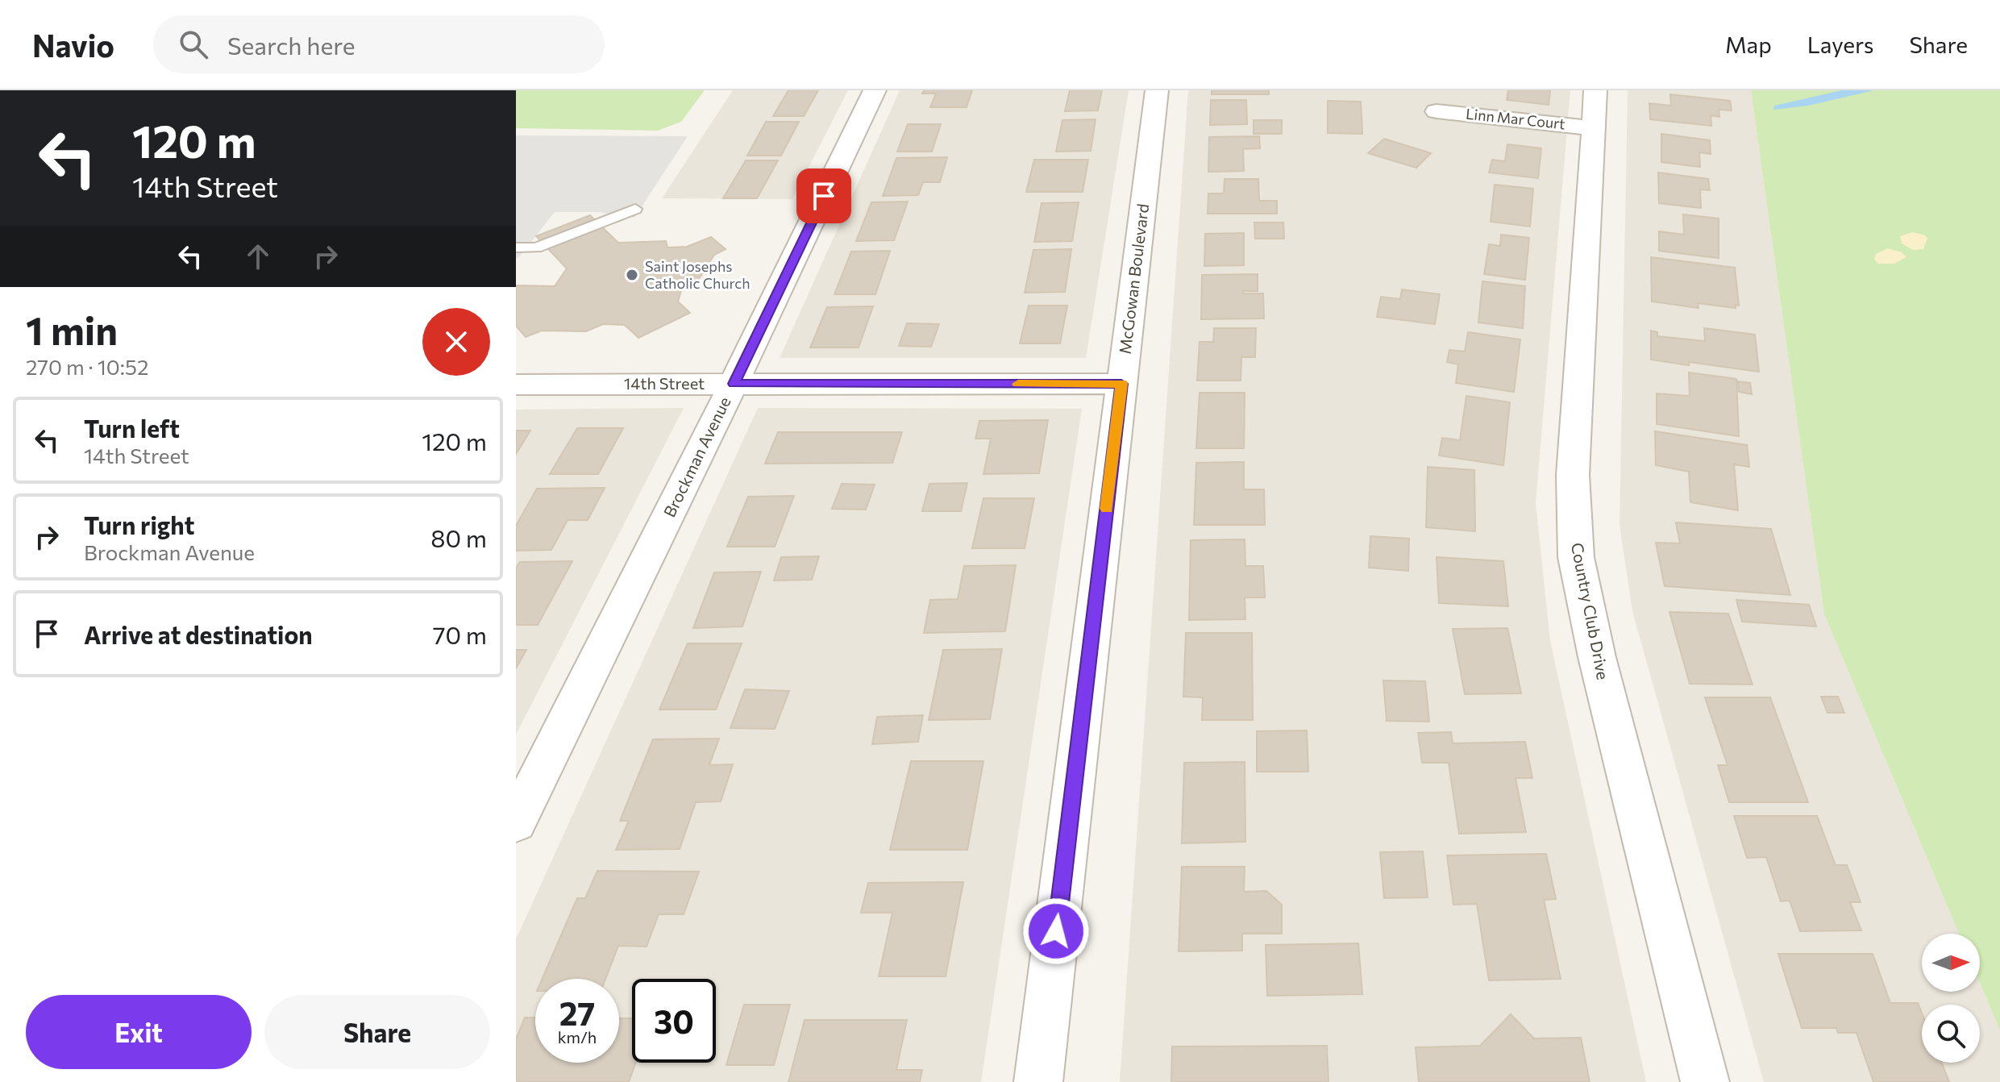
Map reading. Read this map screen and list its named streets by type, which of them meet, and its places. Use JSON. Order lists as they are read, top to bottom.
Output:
{
  "streets": {
    "street": [
      "Linn Mar Court",
      "McGowan Boulevard",
      "14th Street",
      "Brockman Avenue",
      "Country Club Drive"
    ]
  },
  "crossings": [
    ["Linn Mar Court", "Country Club Drive"],
    ["McGowan Boulevard", "14th Street"],
    ["14th Street", "Brockman Avenue"]
  ],
  "places": ["Saint Josephs Catholic Church"],
  "north": "right",
  "page": {
    "header": "Navio",
    "search": "Search here",
    "nav": ["Map", "Layers", "Share"],
    "turn": ["120 m", "14th Street"],
    "heading": ["1 min", "270 m · 10:52"],
    "list": [
      {
        "name": "Turn left",
        "note": "14th Street",
        "value": "120 m"
      },
      {
        "name": "Turn right",
        "note": "Brockman Avenue",
        "value": "80 m"
      },
      {
        "name": "Arrive at destination",
        "value": "70 m"
      }
    ],
    "speed": "27 km/h",
    "limit": "30",
    "buttons": ["Exit", "Share"]
  }
}
